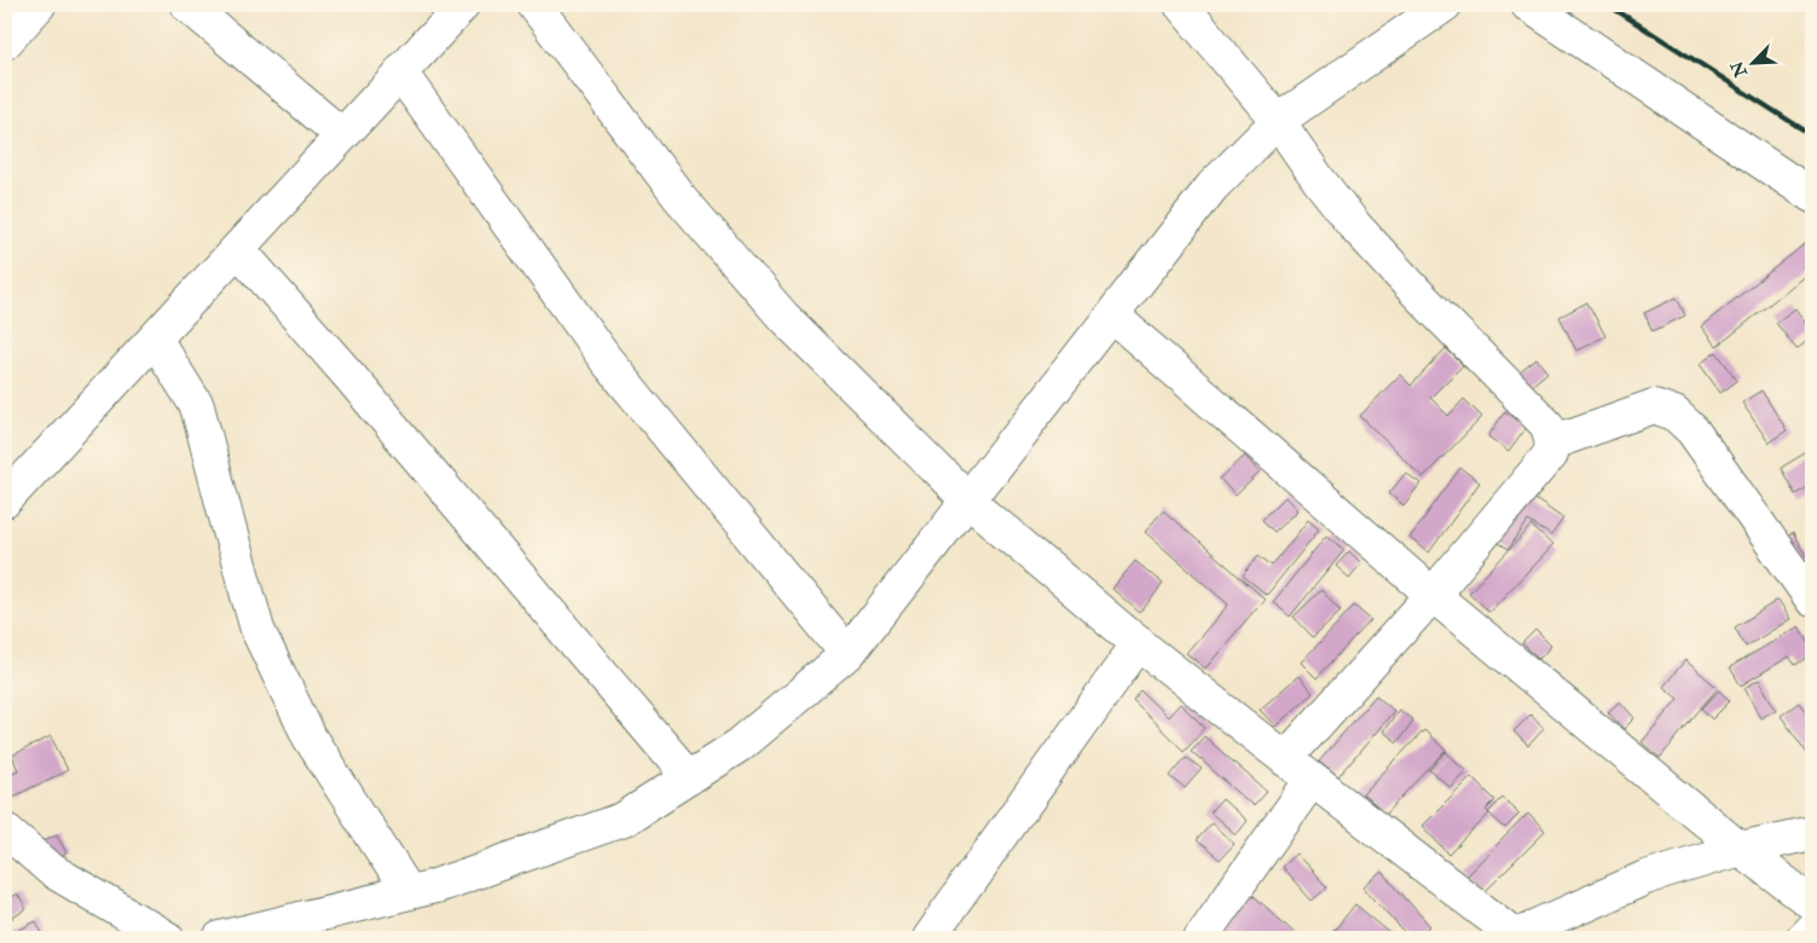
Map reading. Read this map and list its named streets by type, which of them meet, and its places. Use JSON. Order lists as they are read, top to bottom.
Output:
{
  "north": "bottom left"
}
